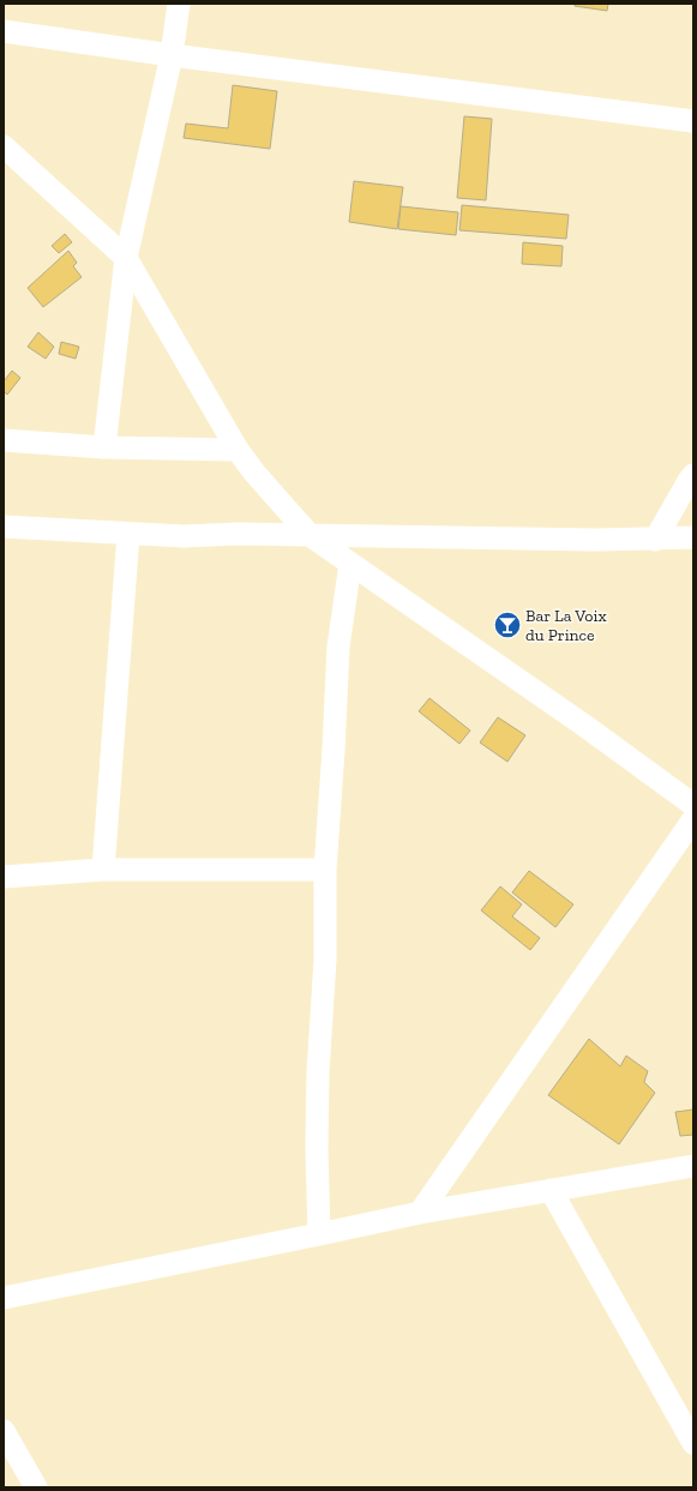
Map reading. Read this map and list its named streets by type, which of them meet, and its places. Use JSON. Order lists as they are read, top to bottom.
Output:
{
  "places": {
    "bar": ["Bar La Voix du Prince"]
  }
}
